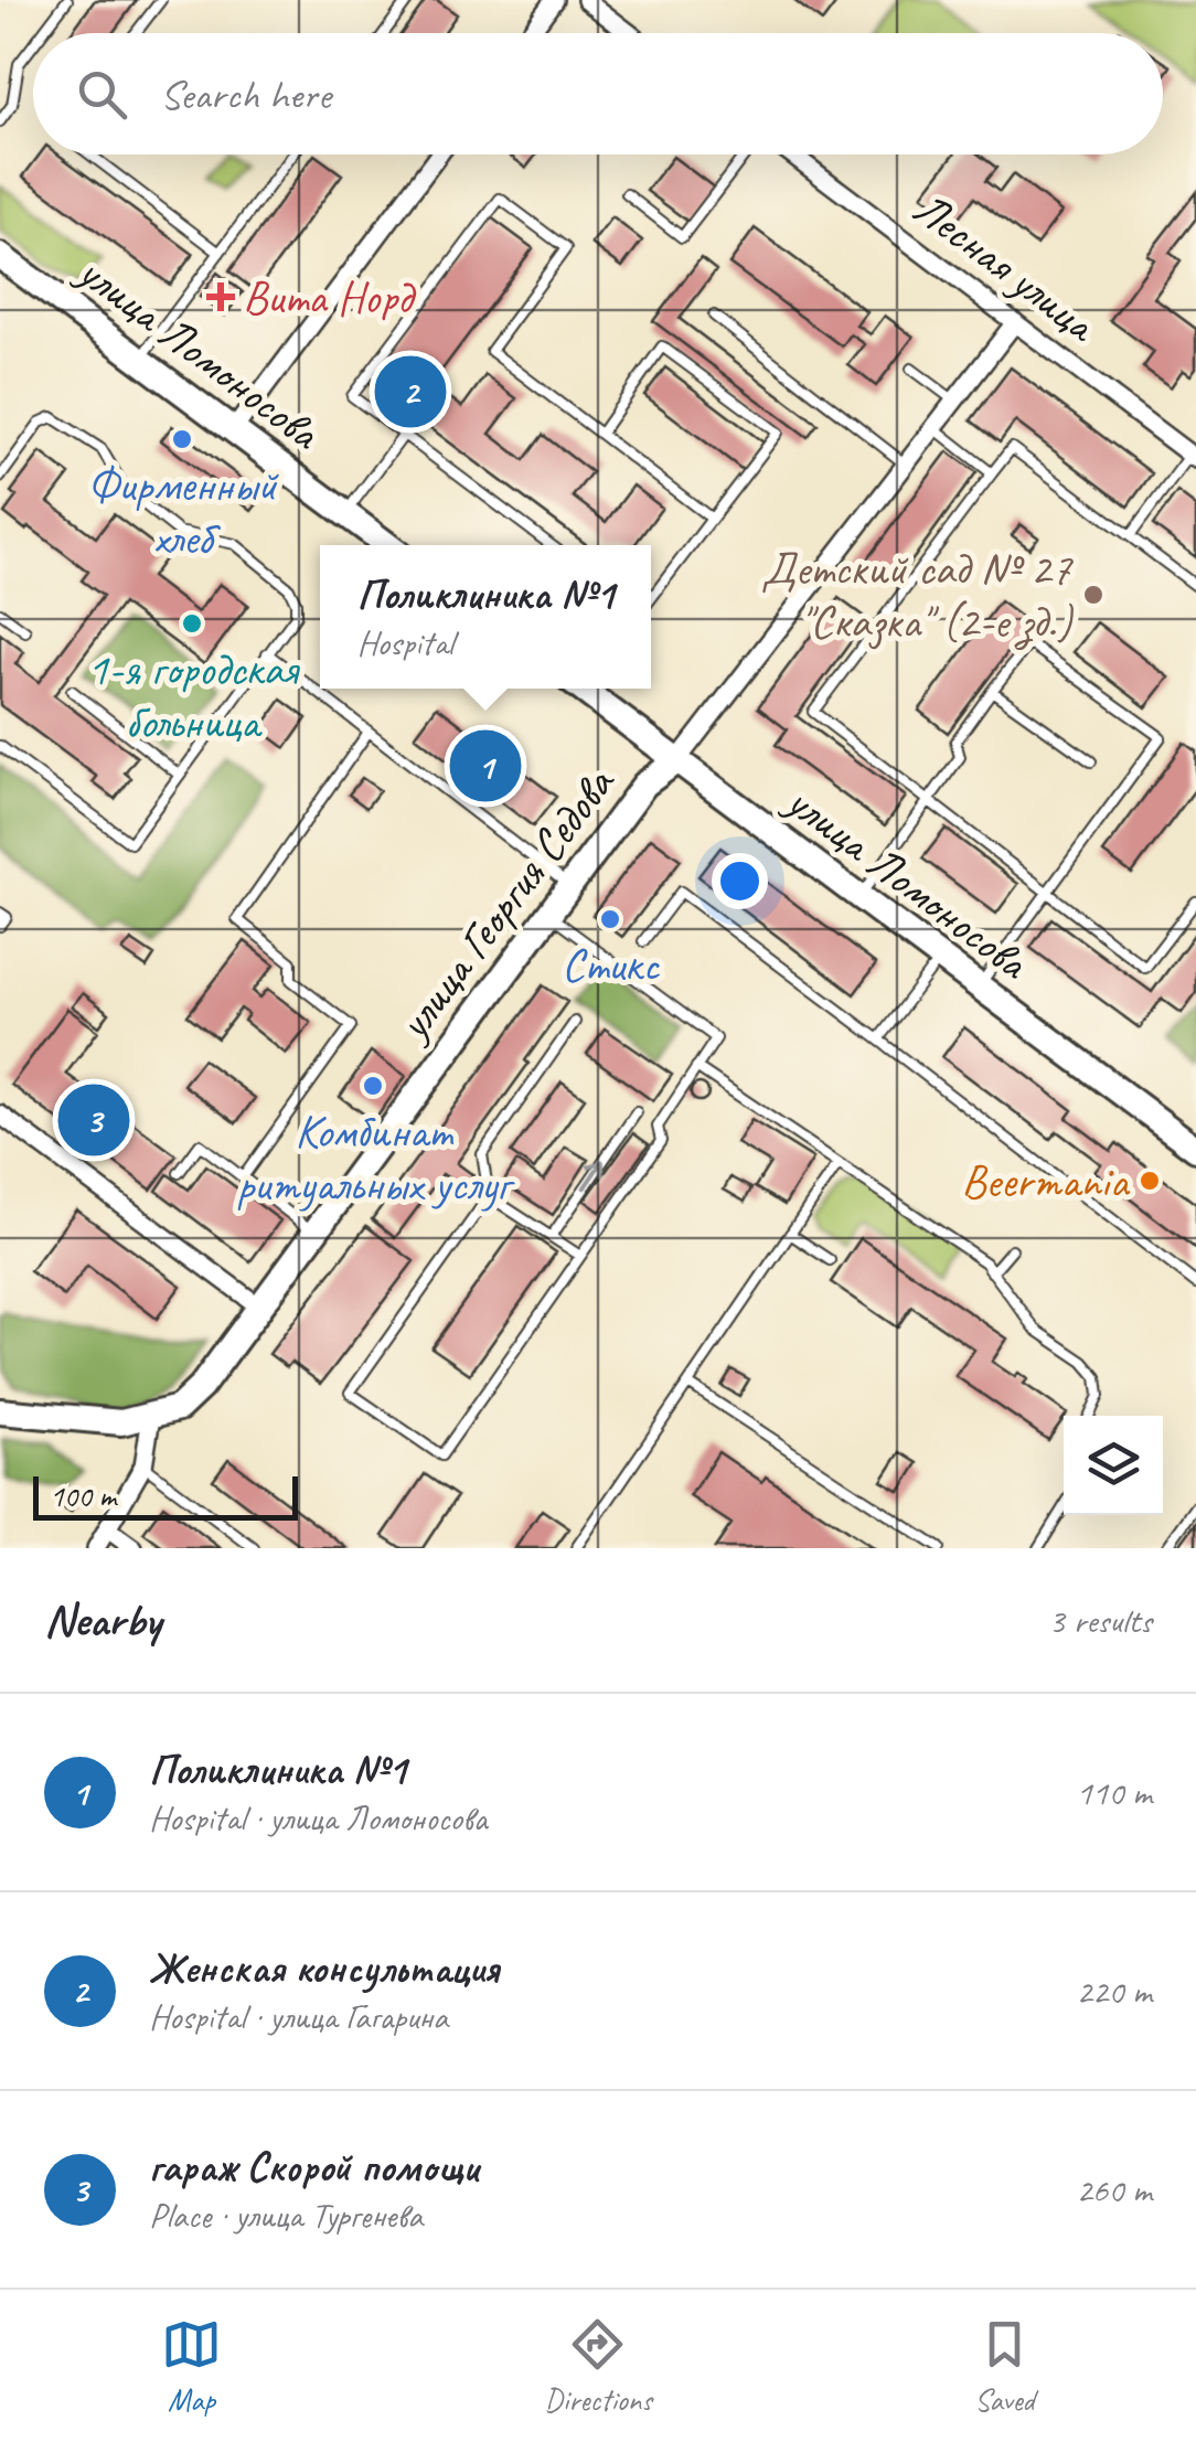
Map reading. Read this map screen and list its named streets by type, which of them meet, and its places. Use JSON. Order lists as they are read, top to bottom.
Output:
{
  "streets": {
    "main road": ["улица Ломоносова", "улица Георгия Седова"],
    "street": ["Лесная улица"]
  },
  "crossings": [
    ["Лесная улица", "улица Георгия Седова"],
    ["улица Ломоносова", "улица Георгия Седова"]
  ],
  "places": {
    "health": ["Вита Норд"],
    "other": [
      "Фирменный хлеб",
      "Детский сад № 27 \"Сказка\" (2-е зд.)",
      "1-я городская больница",
      "Стикс",
      "Комбинат ритуальных услуг",
      "Beermania"
    ]
  },
  "scale_bar": "100 m",
  "page": {
    "search": "Search here",
    "pins": ["2", "1", "3"],
    "popup": ["Поликлиника №1", "Hospital"],
    "scale": "100 m",
    "heading": ["Nearby", "3 results"],
    "list": [
      {
        "mark": "1",
        "name": "Поликлиника №1",
        "note": "Hospital · улица Ломоносова",
        "value": "110 m"
      },
      {
        "mark": "2",
        "name": "Женская консультация",
        "note": "Hospital · улица Гагарина",
        "value": "220 m"
      },
      {
        "mark": "3",
        "name": "гараж Скорой помощи",
        "note": "Place · улица Тургенева",
        "value": "260 m"
      }
    ],
    "nav": ["Map", "Directions", "Saved"]
  }
}
